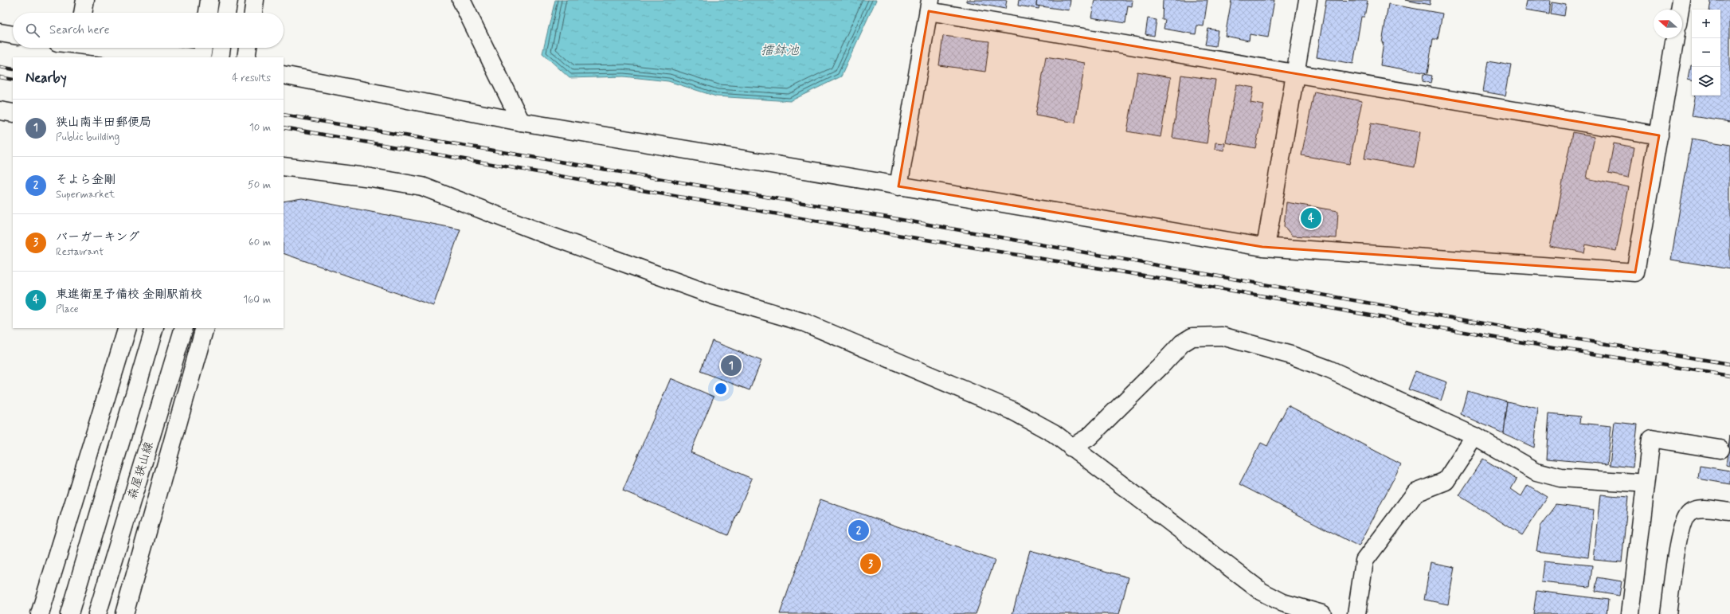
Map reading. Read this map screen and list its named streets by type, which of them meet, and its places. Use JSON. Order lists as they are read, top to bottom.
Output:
{
  "streets": {
    "street": ["森屋狭山線"]
  },
  "water": ["擂鉢池"],
  "north": "left",
  "page": {
    "map_buttons": ["+", "−"],
    "search": "Search here",
    "heading": ["Nearby", "4 results"],
    "list": [
      {
        "mark": "1",
        "name": "狭山南半田郵便局",
        "note": "Public building",
        "value": "10 m"
      },
      {
        "mark": "2",
        "name": "そよら金剛",
        "note": "Supermarket",
        "value": "50 m"
      },
      {
        "mark": "3",
        "name": "バーガーキング",
        "note": "Restaurant",
        "value": "60 m"
      },
      {
        "mark": "4",
        "name": "東進衛星予備校 金剛駅前校",
        "note": "Place",
        "value": "160 m"
      }
    ],
    "pins": [
      "4",
      "1",
      "2",
      "3"
    ]
  }
}
